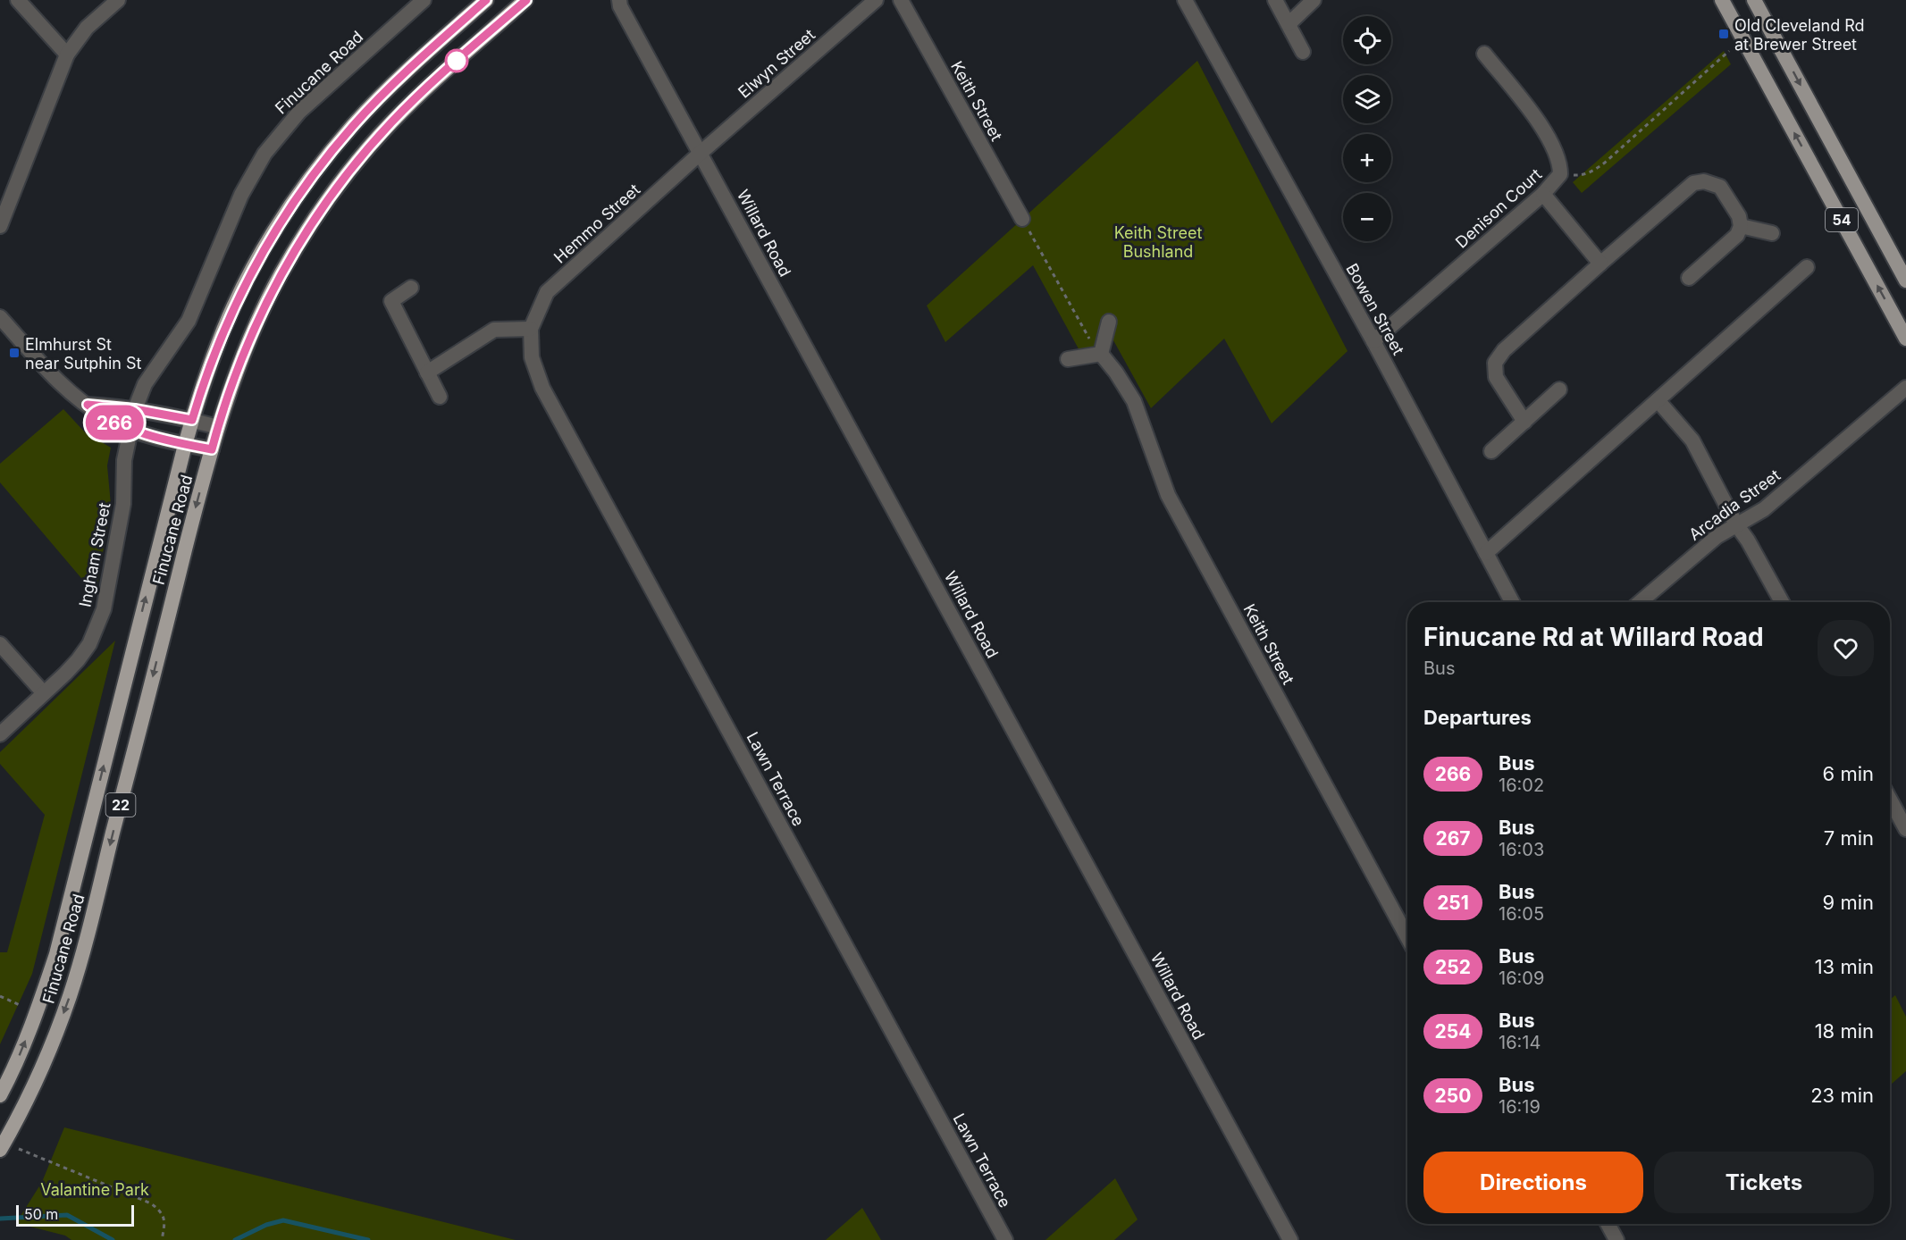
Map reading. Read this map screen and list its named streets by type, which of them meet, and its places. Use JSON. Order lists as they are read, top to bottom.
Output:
{
  "streets": {
    "highway": ["Finucane Road", "22"],
    "main road": ["54"],
    "street": [
      "Elwyn Street",
      "Keith Street",
      "Denison Court",
      "Hemmo Street",
      "Willard Road",
      "Bowen Street",
      "Arcadia Street",
      "Ingham Street",
      "Lawn Terrace"
    ]
  },
  "crossings": [
    ["Elwyn Street", "Hemmo Street"],
    ["Elwyn Street", "Willard Road"],
    ["Finucane Road", "Ingham Street"],
    ["Denison Court", "Bowen Street"],
    ["Hemmo Street", "Willard Road"],
    ["Hemmo Street", "Lawn Terrace"]
  ],
  "parks": ["Keith Street Bushland", "Valantine Park"],
  "places": {
    "transit": ["Old Cleveland Rd at Brewer Street", "Elmhurst St near Sutphin St"]
  },
  "lines": ["bus line 266"],
  "scale_bar": "50 m",
  "page": {
    "on_map": "266",
    "map_buttons": ["+", "−"],
    "heading": [
      ["Finucane Rd at Willard Road", "Bus"],
      "Departures"
    ],
    "list": [
      {
        "mark": "266",
        "name": "Bus",
        "note": "16:02",
        "value": "6 min"
      },
      {
        "mark": "267",
        "name": "Bus",
        "note": "16:03",
        "value": "7 min"
      },
      {
        "mark": "251",
        "name": "Bus",
        "note": "16:05",
        "value": "9 min"
      },
      {
        "mark": "252",
        "name": "Bus",
        "note": "16:09",
        "value": "13 min"
      },
      {
        "mark": "254",
        "name": "Bus",
        "note": "16:14",
        "value": "18 min"
      },
      {
        "mark": "250",
        "name": "Bus",
        "note": "16:19",
        "value": "23 min"
      }
    ],
    "buttons": ["Directions", "Tickets"],
    "scale": "50 m"
  }
}
